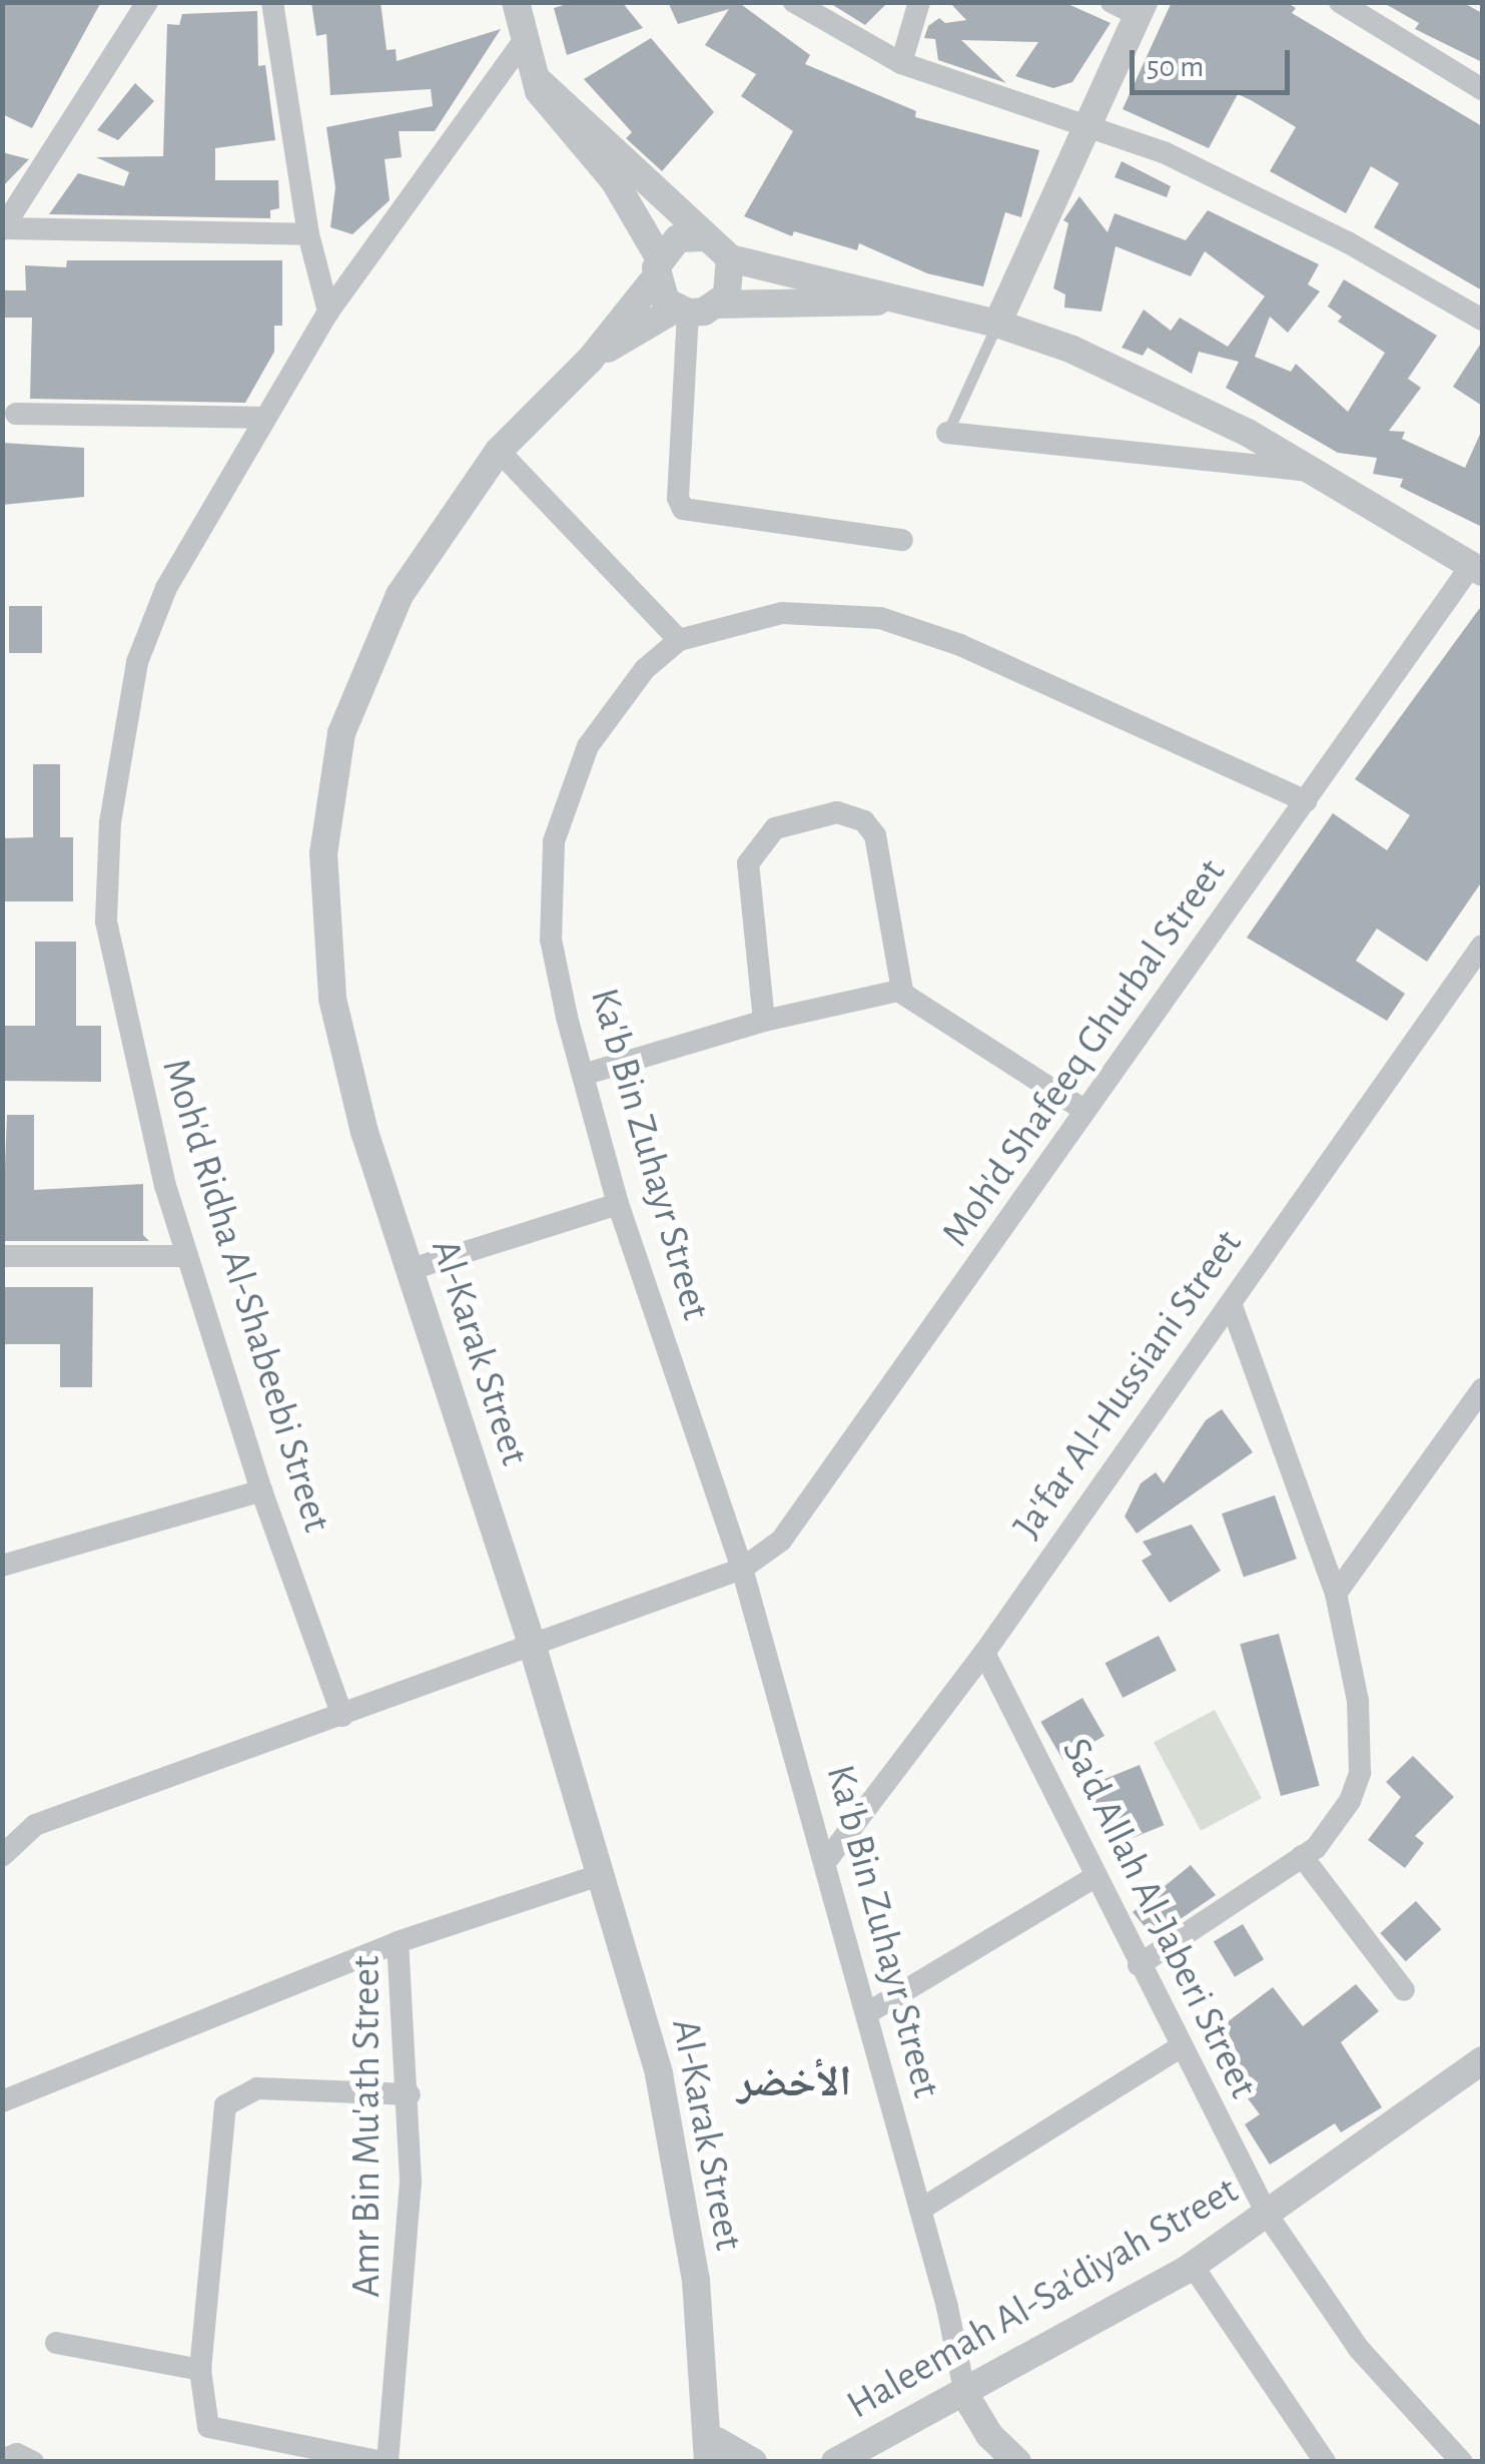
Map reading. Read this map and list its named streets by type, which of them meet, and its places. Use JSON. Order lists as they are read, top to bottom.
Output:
{
  "streets": {
    "street": [
      "Moh'd Shafeeq Ghurbal Street",
      "Ka'b Bin Zuhayr Street",
      "Moh'd Ridha Al-Shabeebi Street",
      "Al-Karak Street",
      "Ja'far Al-Hussiani Street",
      "Sa'd Allah Al-Jaberi Street",
      "Amr Bin Mu'ath Street",
      "Haleemah Al-Sa'diyah Street"
    ]
  },
  "crossings": [
    ["Moh'd Shafeeq Ghurbal Street", "Ka'b Bin Zuhayr Street"],
    ["Moh'd Shafeeq Ghurbal Street", "Al-Karak Street"],
    ["Ka'b Bin Zuhayr Street", "Ja'far Al-Hussiani Street"],
    ["Ka'b Bin Zuhayr Street", "Haleemah Al-Sa'diyah Street"],
    ["Al-Karak Street", "Amr Bin Mu'ath Street"],
    ["Ja'far Al-Hussiani Street", "Sa'd Allah Al-Jaberi Street"],
    ["Sa'd Allah Al-Jaberi Street", "Haleemah Al-Sa'diyah Street"]
  ],
  "districts": ["الأخضر"],
  "scale_bar": "50 m"
}
